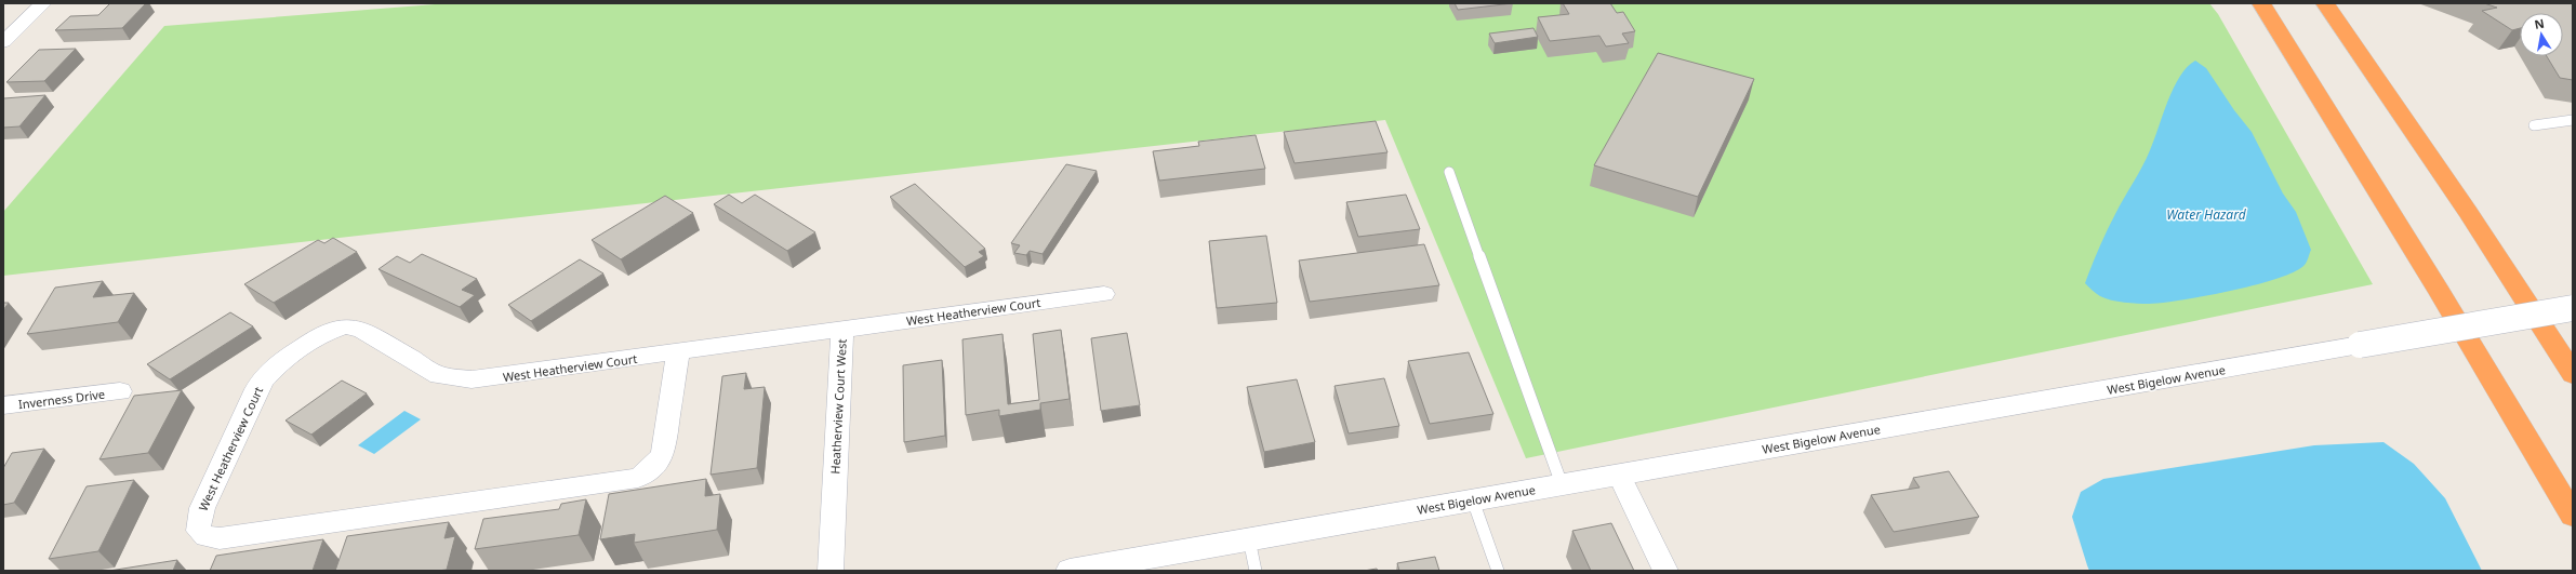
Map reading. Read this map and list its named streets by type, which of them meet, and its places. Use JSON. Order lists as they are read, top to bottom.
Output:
{
  "streets": {
    "street": [
      "West Heatherview Court",
      "West Bigelow Avenue",
      "Inverness Drive",
      "Heatherview Court West"
    ]
  },
  "crossings": [
    ["West Heatherview Court", "Heatherview Court West"]
  ],
  "water": ["Water Hazard"],
  "north": "top"
}
